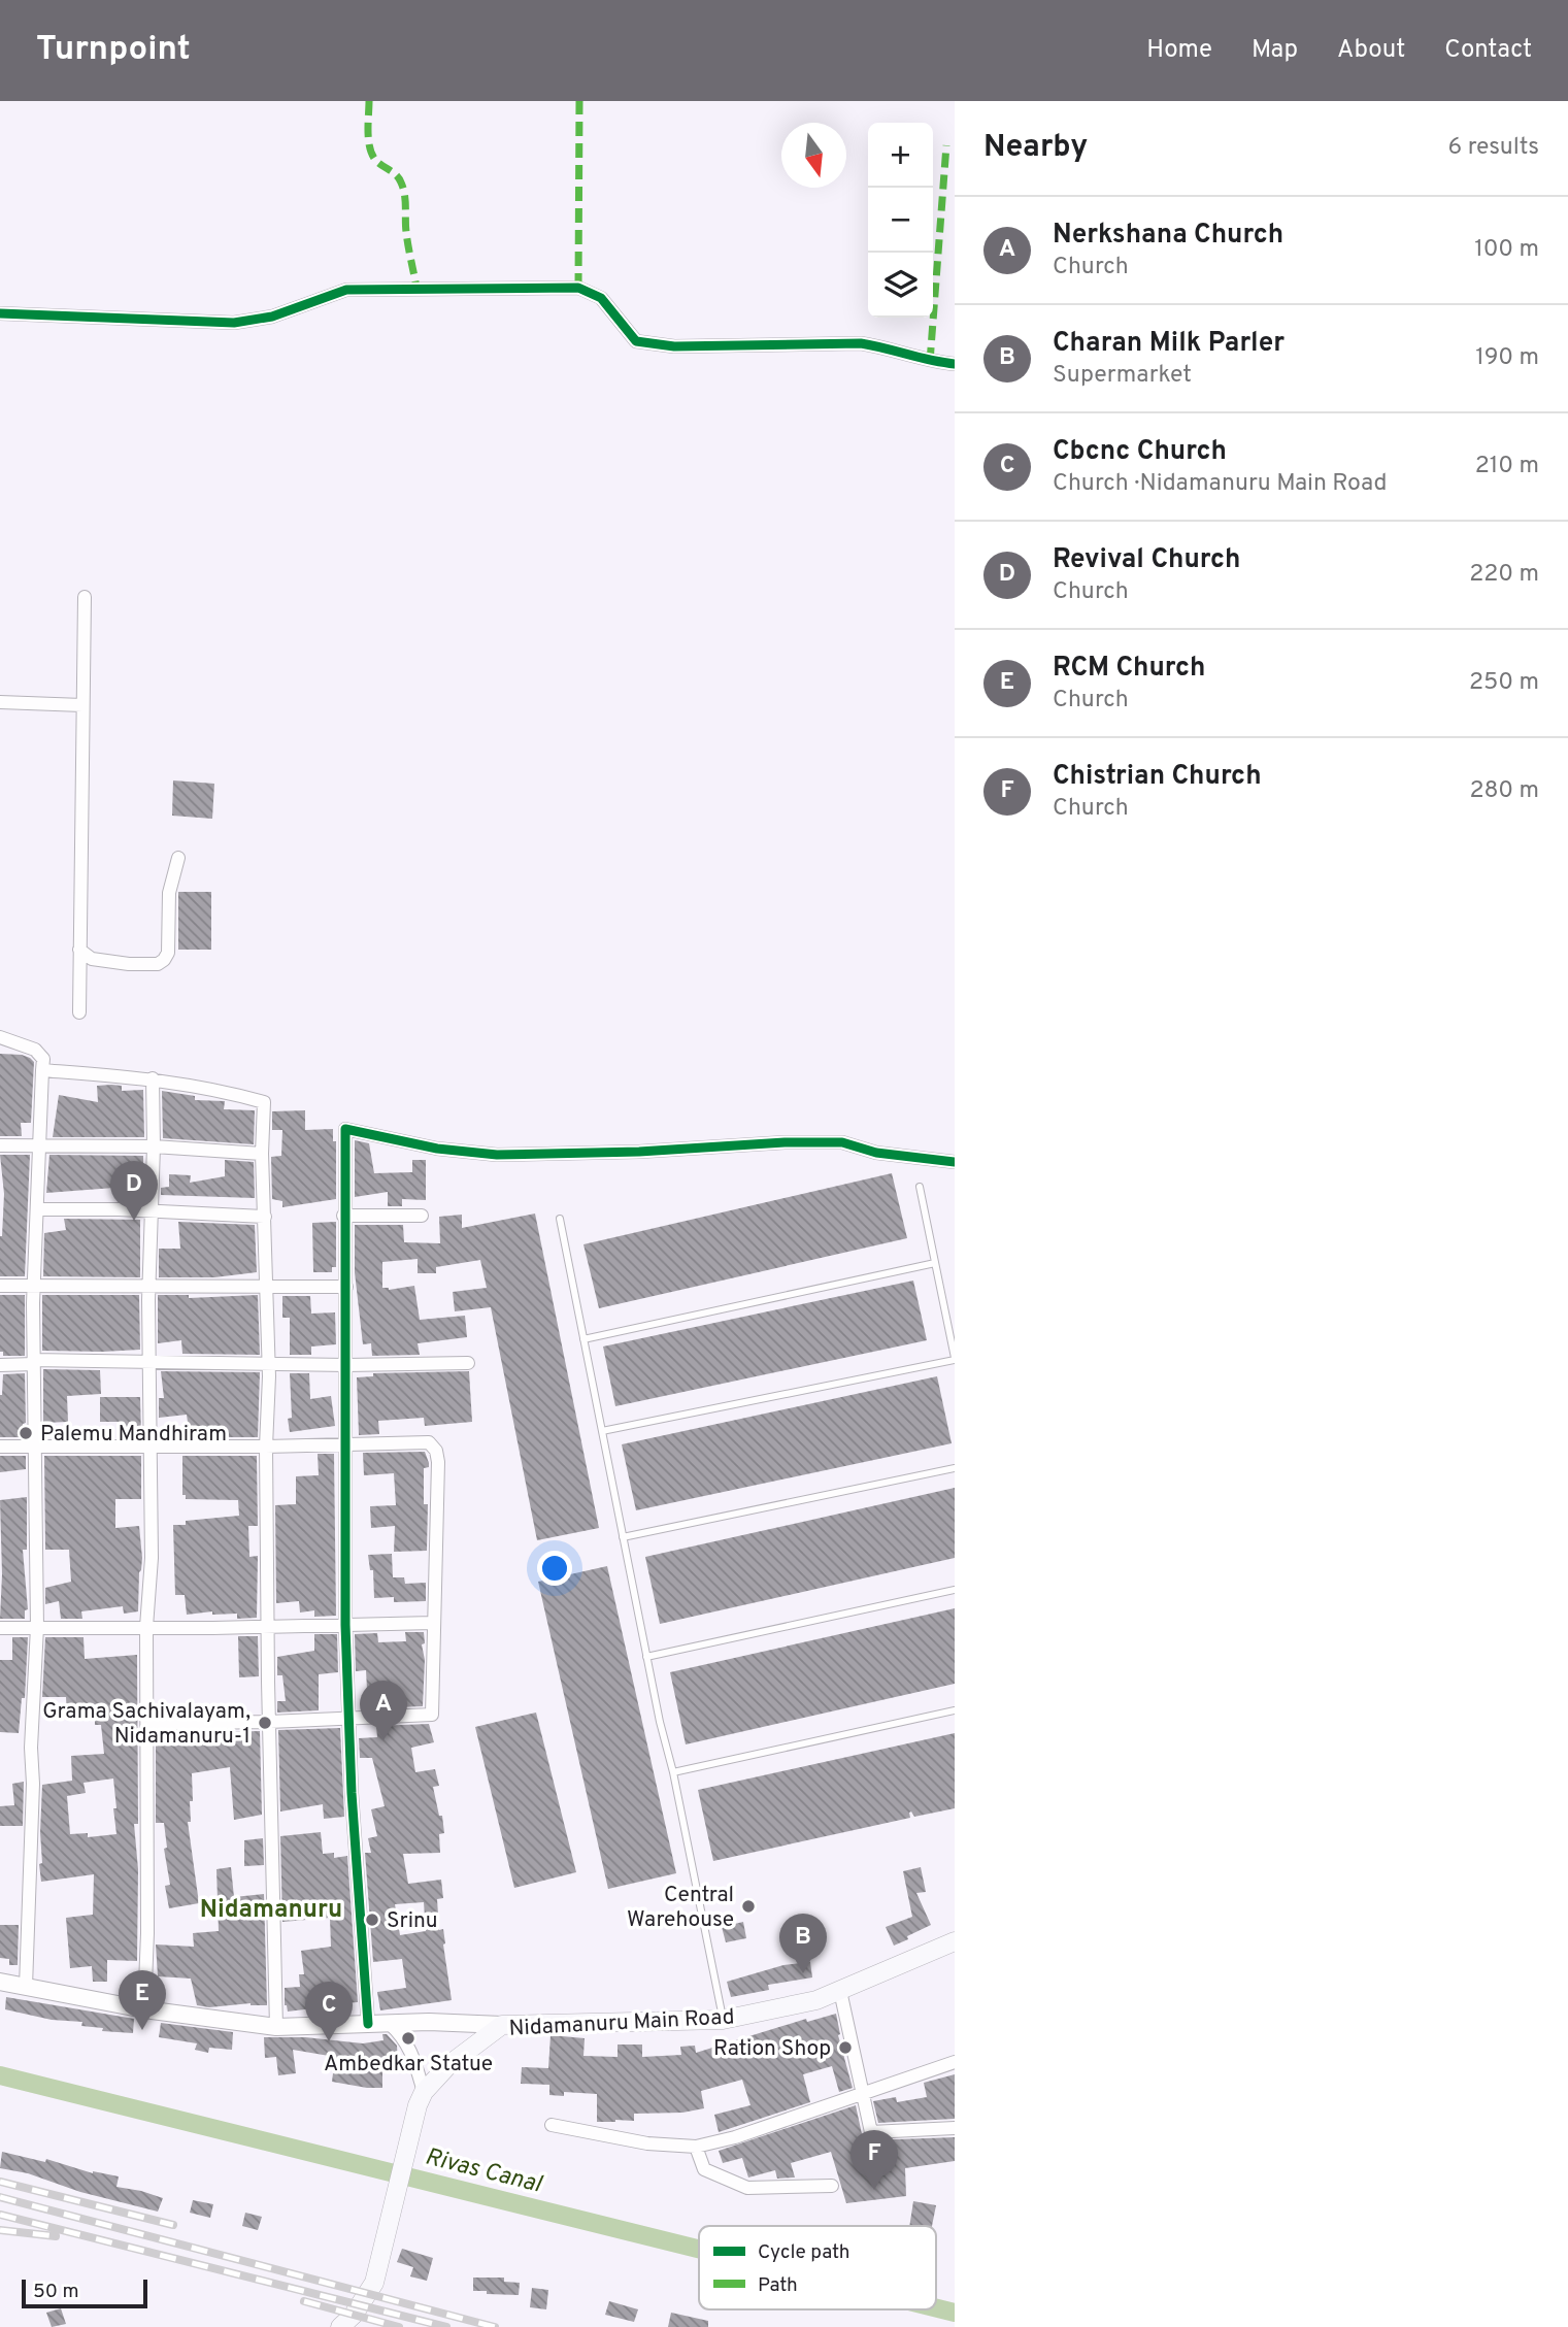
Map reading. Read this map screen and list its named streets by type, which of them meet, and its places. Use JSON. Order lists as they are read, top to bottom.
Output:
{
  "streets": {
    "main road": ["Nidamanuru Main Road"]
  },
  "districts": ["Nidamanuru"],
  "water": ["Rivas Canal"],
  "places": [
    "Palemu Mandhiram",
    "Grama Sachivalayam, Nidamanuru-1",
    "Central Warehouse",
    "Srinu",
    "Ambedkar Statue",
    "Ration Shop"
  ],
  "legend": ["Cycle path", "Path"],
  "scale_bar": "50 m",
  "north": "bottom",
  "page": {
    "header": "Turnpoint",
    "nav": [
      "Home",
      "Map",
      "About",
      "Contact"
    ],
    "heading": ["Nearby", "6 results"],
    "map_buttons": ["+", "−"],
    "list": [
      {
        "mark": "A",
        "name": "Nerkshana Church",
        "note": "Church",
        "value": "100 m"
      },
      {
        "mark": "B",
        "name": "Charan Milk Parler",
        "note": "Supermarket",
        "value": "190 m"
      },
      {
        "mark": "C",
        "name": "Cbcnc Church",
        "note": "Church · Nidamanuru Main Road",
        "value": "210 m"
      },
      {
        "mark": "D",
        "name": "Revival Church",
        "note": "Church",
        "value": "220 m"
      },
      {
        "mark": "E",
        "name": "RCM Church",
        "note": "Church",
        "value": "250 m"
      },
      {
        "mark": "F",
        "name": "Chistrian Church",
        "note": "Church",
        "value": "280 m"
      }
    ],
    "pins": [
      "D",
      "A",
      "B",
      "E",
      "C",
      "F"
    ],
    "scale": "50 m"
  }
}
